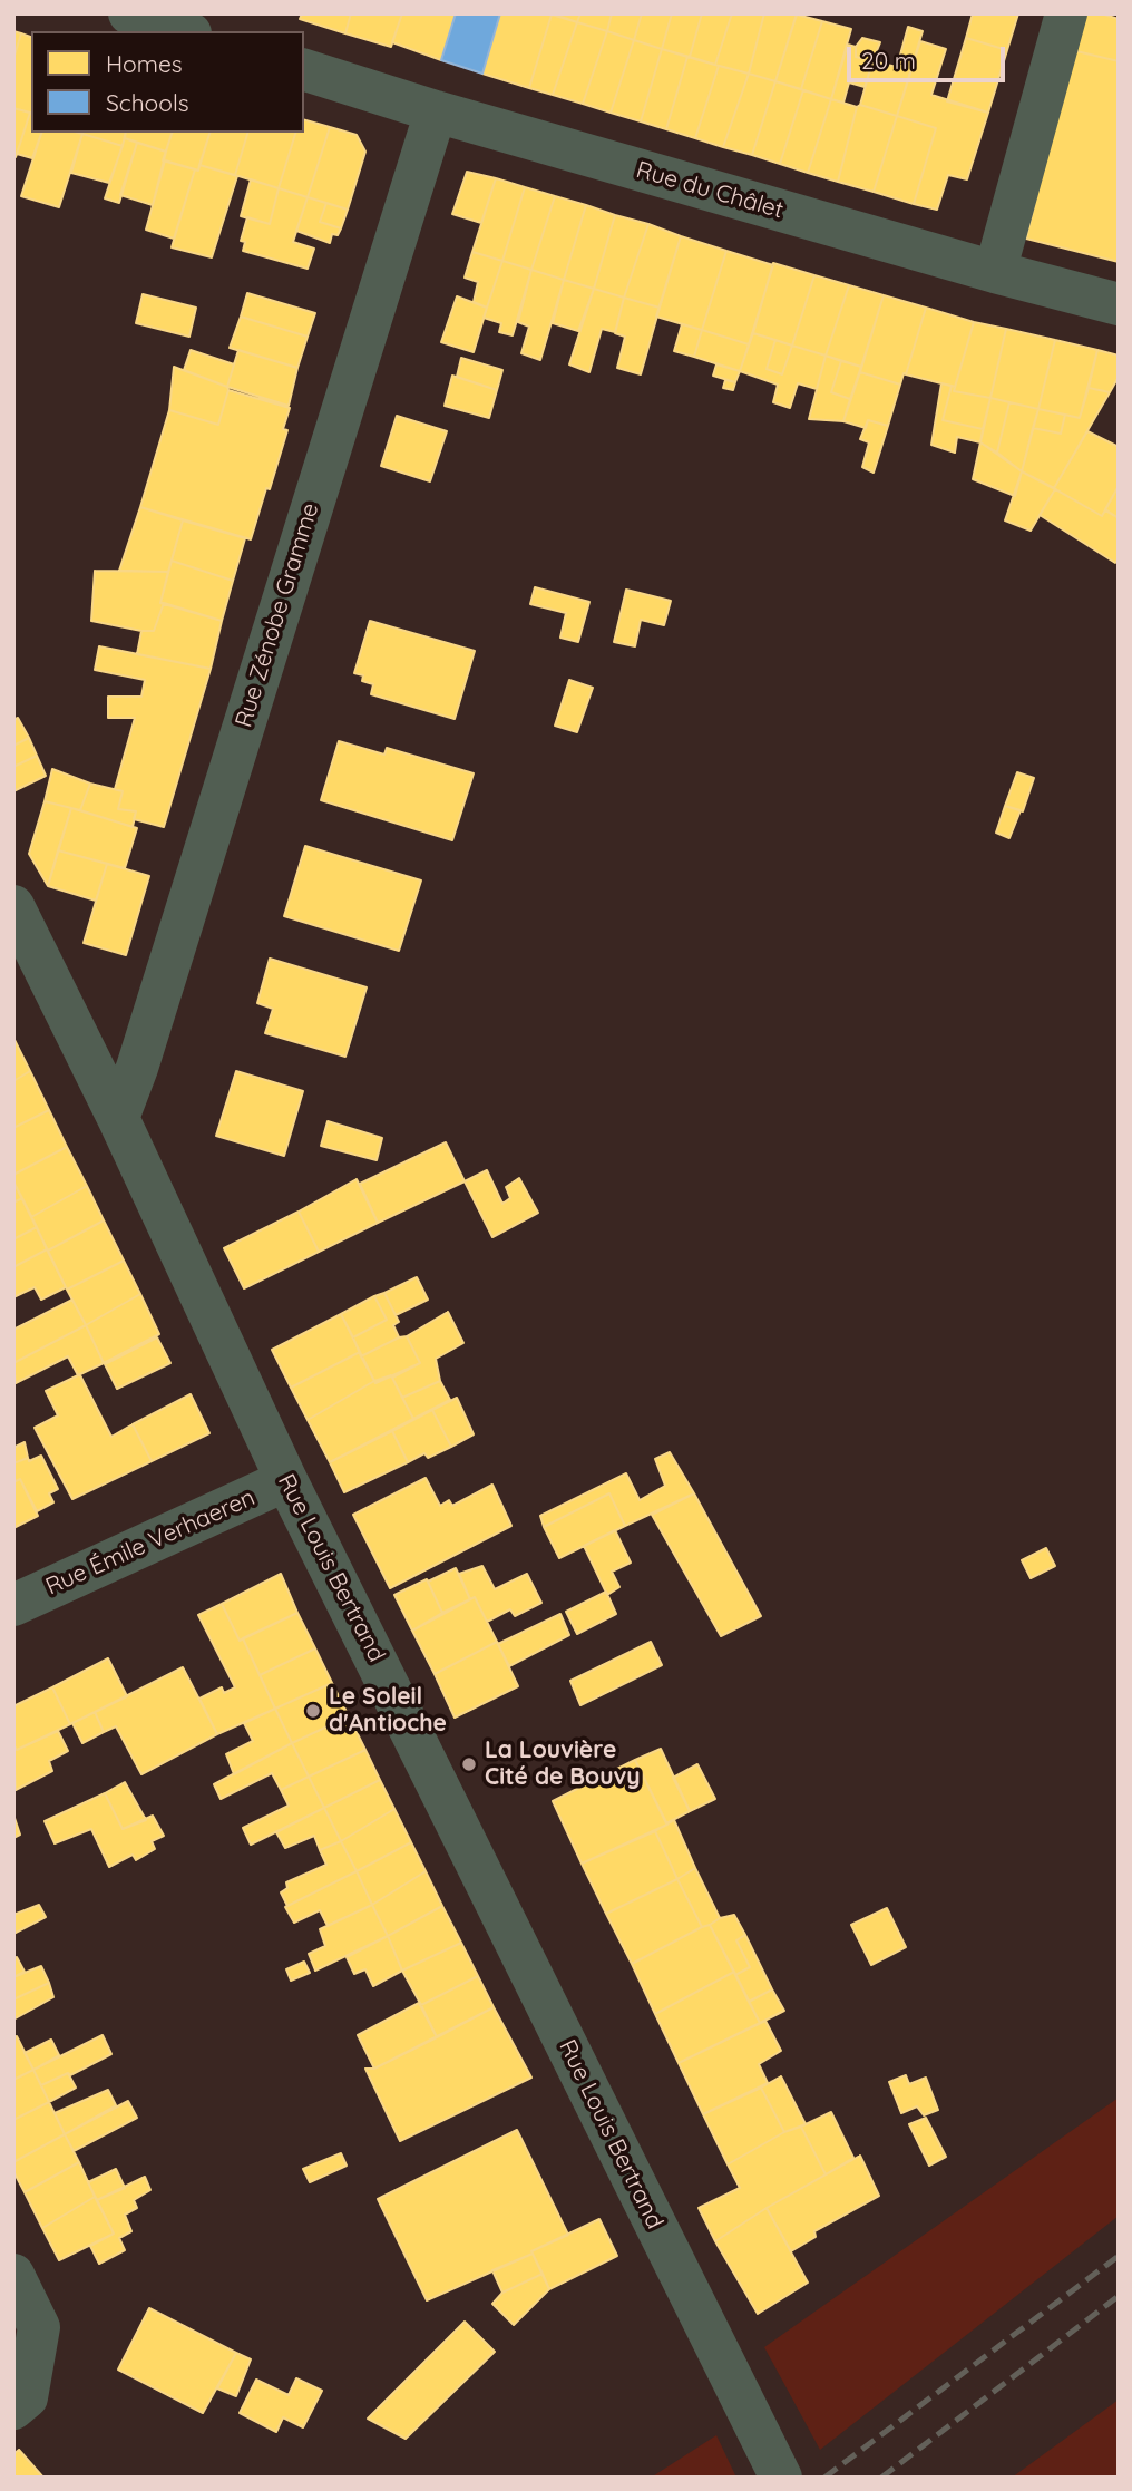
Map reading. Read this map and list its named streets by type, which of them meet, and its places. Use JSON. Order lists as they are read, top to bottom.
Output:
{
  "streets": {
    "street": [
      "Rue du Châlet",
      "Rue Zénobe Gramme",
      "Rue Émile Verhaeren",
      "Rue Louis Bertrand"
    ]
  },
  "crossings": [
    ["Rue du Châlet", "Rue Zénobe Gramme"],
    ["Rue Zénobe Gramme", "Rue Louis Bertrand"],
    ["Rue Émile Verhaeren", "Rue Louis Bertrand"]
  ],
  "places": ["Le Soleil d'Antioche", "La Louvière Cité de Bouvy"],
  "legend": ["Homes", "Schools"],
  "scale_bar": "20 m"
}
